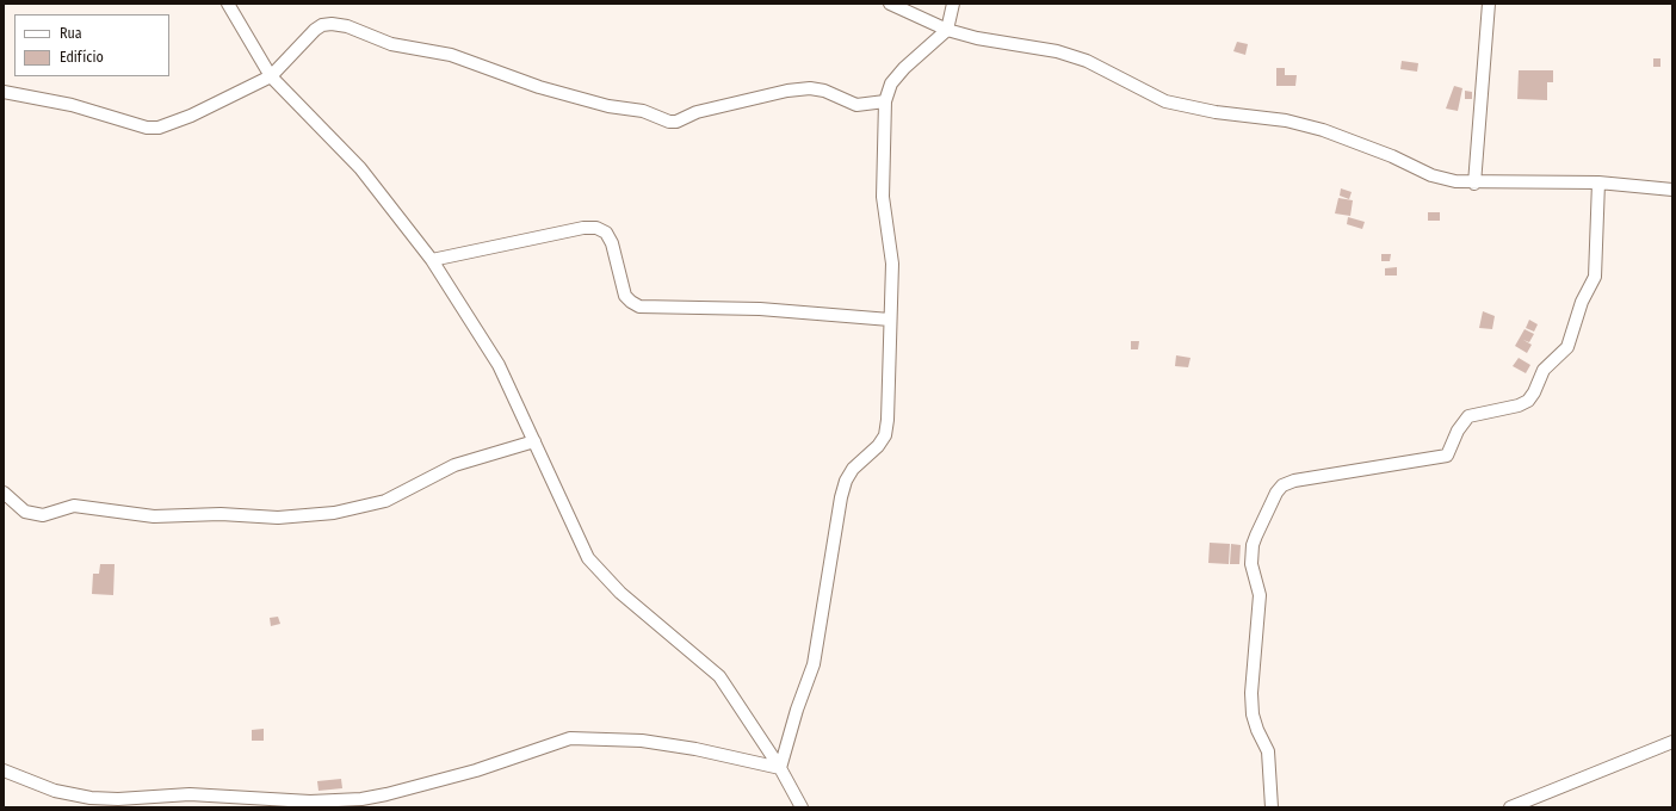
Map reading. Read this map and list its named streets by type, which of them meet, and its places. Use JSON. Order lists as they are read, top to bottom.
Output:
{
  "legend": ["Rua", "Edifício"]
}
